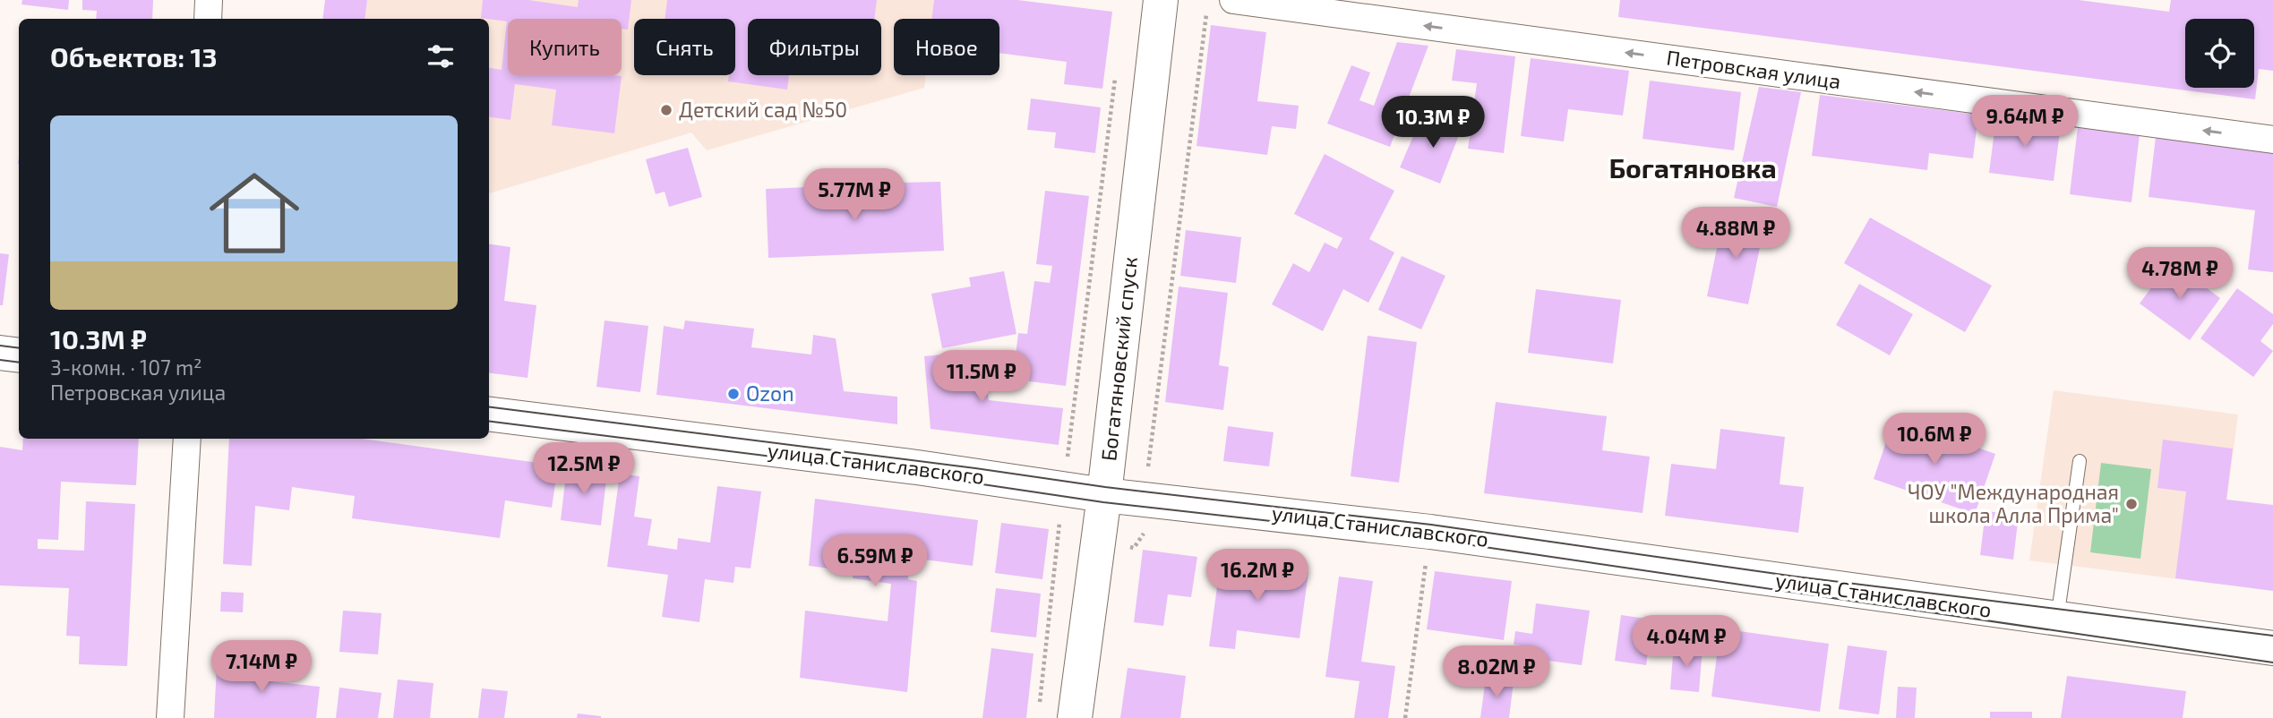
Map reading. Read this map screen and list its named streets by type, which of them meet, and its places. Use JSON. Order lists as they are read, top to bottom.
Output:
{
  "streets": {
    "street": ["Петровская улица", "Богатяновский спуск", "улица Станиславского"]
  },
  "crossings": [
    ["Богатяновский спуск", "улица Станиславского"]
  ],
  "one_way": ["Петровская улица"],
  "districts": ["Богатяновка"],
  "places": ["Детский сад №50", "Ozon", "ЧОУ \"Международная школа Алла Прима\""],
  "page": {
    "chip": [
      "Купить",
      "Снять",
      "Фильтры",
      "Новое"
    ],
    "heading": "Объектов: 13",
    "list": [
      {
        "name": "10.3M ₽",
        "note": "3-комн. · 107 m² · Петровская улица"
      }
    ],
    "price": [
      "9.64M ₽",
      "10.3M ₽",
      "5.77M ₽",
      "4.88M ₽",
      "4.78M ₽",
      "11.5M ₽",
      "10.6M ₽",
      "12.5M ₽",
      "6.59M ₽",
      "16.2M ₽",
      "4.04M ₽",
      "7.14M ₽",
      "8.02M ₽"
    ]
  }
}
